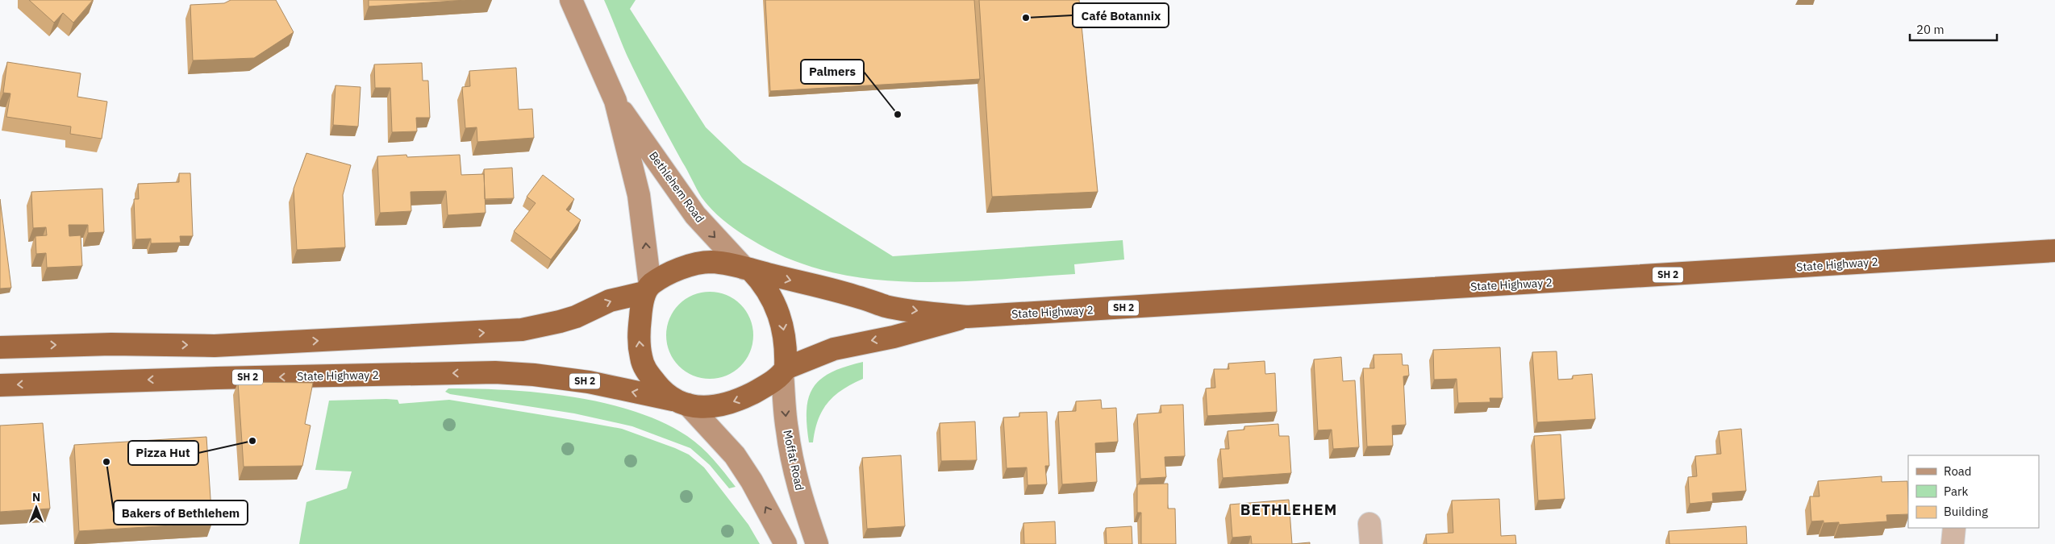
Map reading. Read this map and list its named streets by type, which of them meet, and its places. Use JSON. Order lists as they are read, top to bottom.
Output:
{
  "streets": {
    "highway": ["State Highway 2", "SH 2"],
    "street": ["Bethlehem Road", "Moffat Road"]
  },
  "crossings": [
    ["Bethlehem Road", "State Highway 2"],
    ["Bethlehem Road", "SH 2"],
    ["State Highway 2", "SH 2"],
    ["State Highway 2", "Moffat Road"],
    ["SH 2", "Moffat Road"]
  ],
  "one_way": ["Moffat Road"],
  "districts": ["BETHLEHEM"],
  "places": [
    "Café Botannix",
    "Palmers",
    "Pizza Hut",
    "Bakers of Bethlehem"
  ],
  "legend": ["Road", "Park", "Building"],
  "scale_bar": "20 m",
  "north": "top"
}
